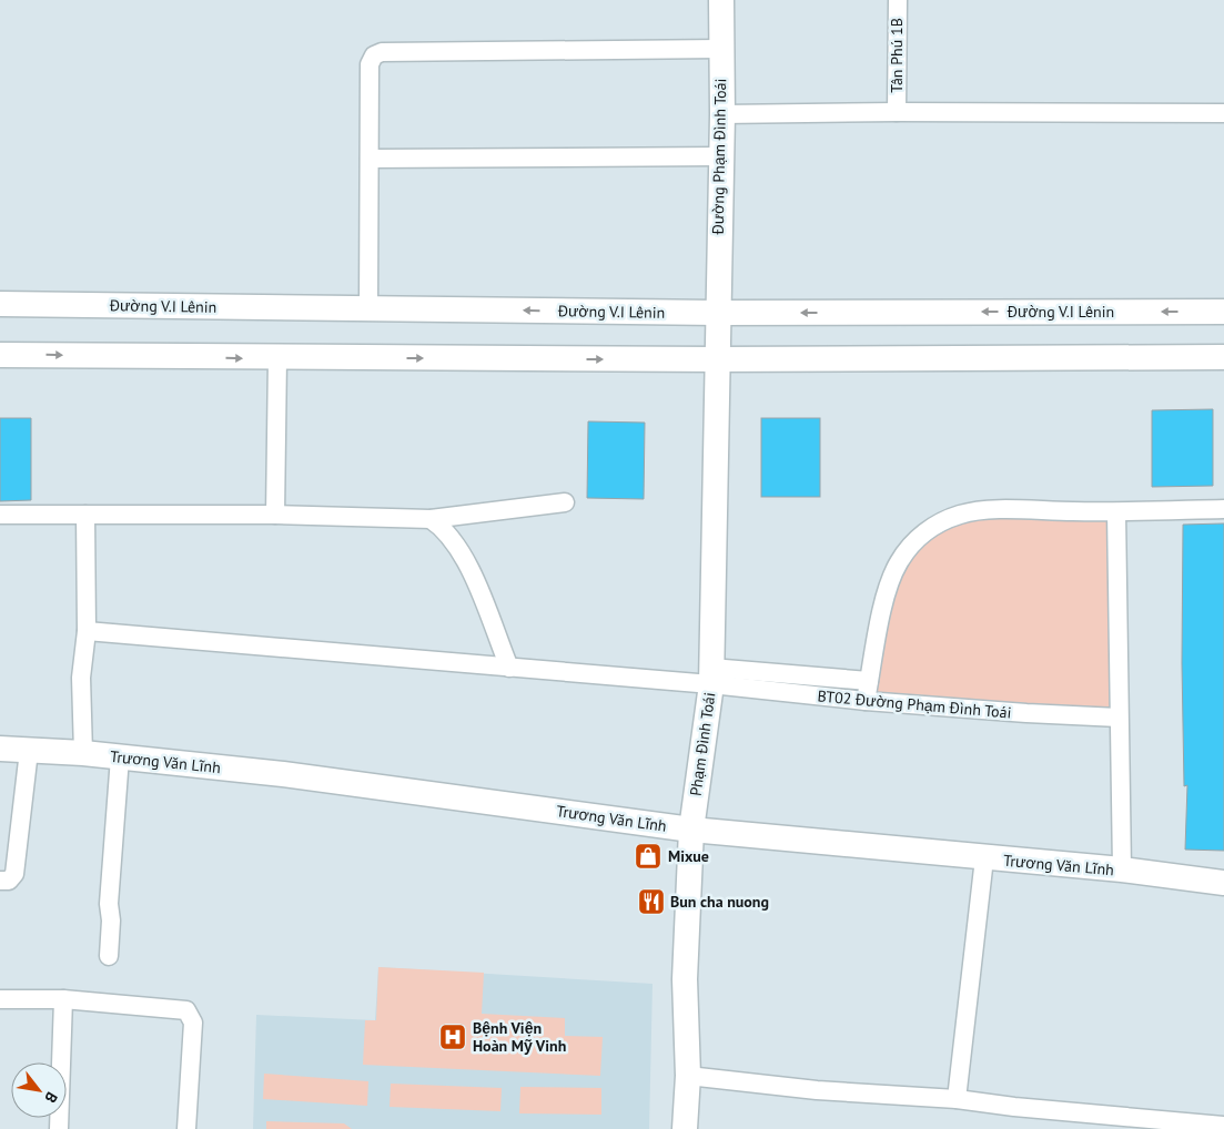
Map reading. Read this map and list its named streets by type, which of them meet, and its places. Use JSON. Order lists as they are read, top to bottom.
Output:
{
  "streets": {
    "main road": [
      "Đường Phạm Đình Toái",
      "Đường V.I Lênin",
      "Phạm Đình Toái",
      "Trương Văn Lĩnh"
    ],
    "street": ["Tân Phú 1B", "BT02 Đường Phạm Đình Toái"]
  },
  "crossings": [
    ["Đường Phạm Đình Toái", "Đường V.I Lênin"],
    ["Đường Phạm Đình Toái", "Phạm Đình Toái"],
    ["BT02 Đường Phạm Đình Toái", "Phạm Đình Toái"],
    ["Phạm Đình Toái", "Trương Văn Lĩnh"]
  ],
  "places": {
    "shop": ["Mixue"],
    "restaurant": ["Bun cha nuong"],
    "hospital": ["Bệnh Viện Hoàn Mỹ Vinh"]
  },
  "north": "bottom right"
}
